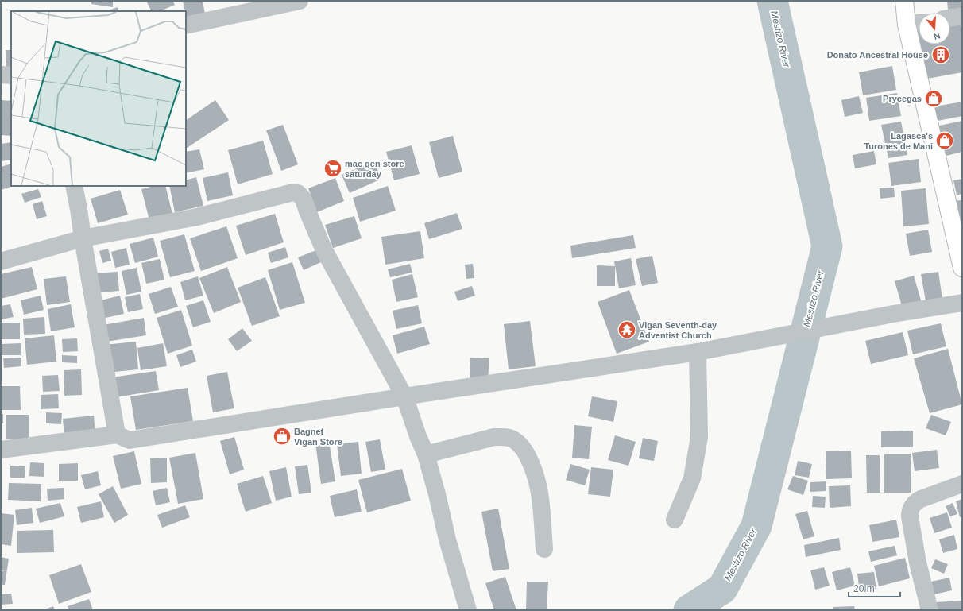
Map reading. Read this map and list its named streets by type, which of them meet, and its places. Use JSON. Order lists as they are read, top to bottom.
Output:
{
  "water": ["Mestizo River"],
  "places": {
    "building": ["Donato Ancestral House"],
    "shop": ["Prycegas", "Lagasca's Turones de Mani", "Bagnet Vigan Store"],
    "supermarket": ["mac gen store saturday"],
    "temple": ["Vigan Seventh-day Adventist Church"]
  },
  "scale_bar": "20 m",
  "north": "bottom"
}
